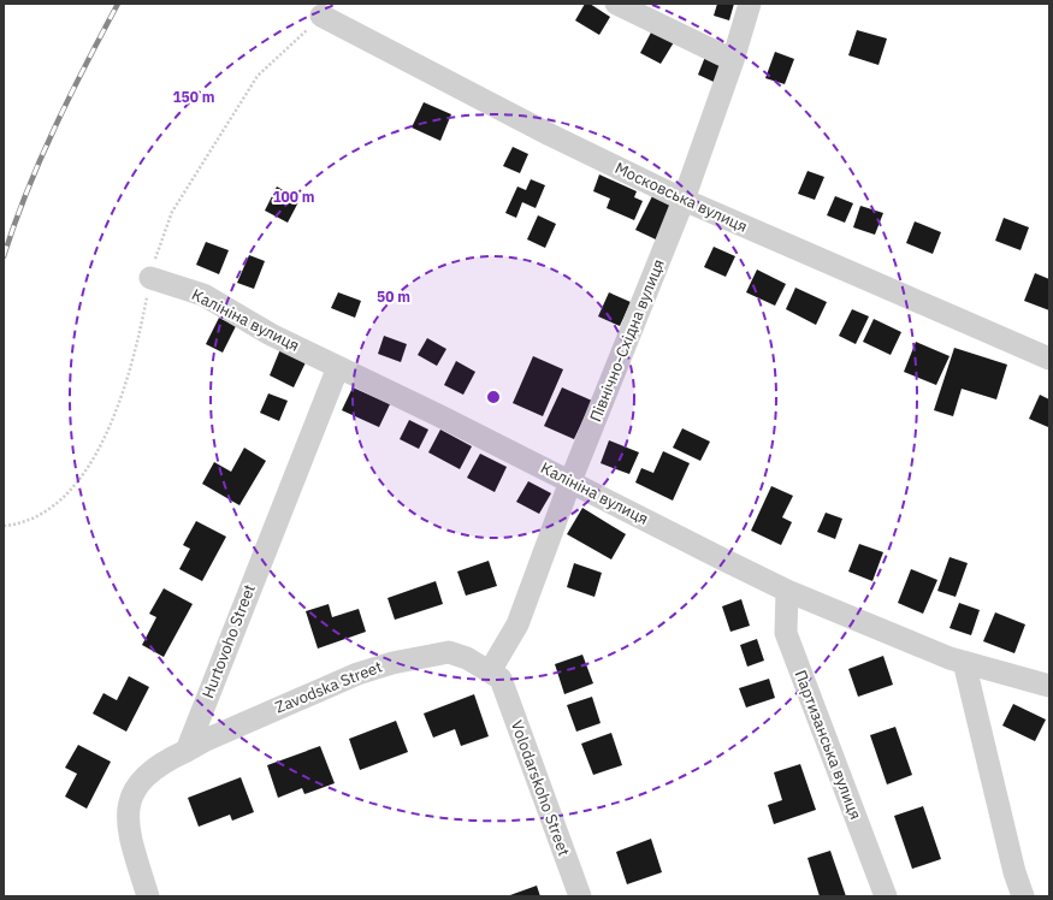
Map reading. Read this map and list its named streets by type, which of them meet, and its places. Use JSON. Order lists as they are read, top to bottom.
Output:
{
  "streets": {
    "street": [
      "Московська вулиця",
      "Калініна вулиця",
      "Північно-Східна вулиця",
      "Hurtovoho Street",
      "Zavodska Street",
      "Партизанська вулиця",
      "Volodarskoho Street"
    ]
  },
  "crossings": [
    ["Московська вулиця", "Північно-Східна вулиця"],
    ["Калініна вулиця", "Північно-Східна вулиця"],
    ["Калініна вулиця", "Hurtovoho Street"],
    ["Калініна вулиця", "Партизанська вулиця"],
    ["Північно-Східна вулиця", "Zavodska Street"],
    ["Північно-Східна вулиця", "Volodarskoho Street"],
    ["Hurtovoho Street", "Zavodska Street"],
    ["Zavodska Street", "Volodarskoho Street"]
  ],
  "rings": ["150 m", "100 m", "50 m"]
}
